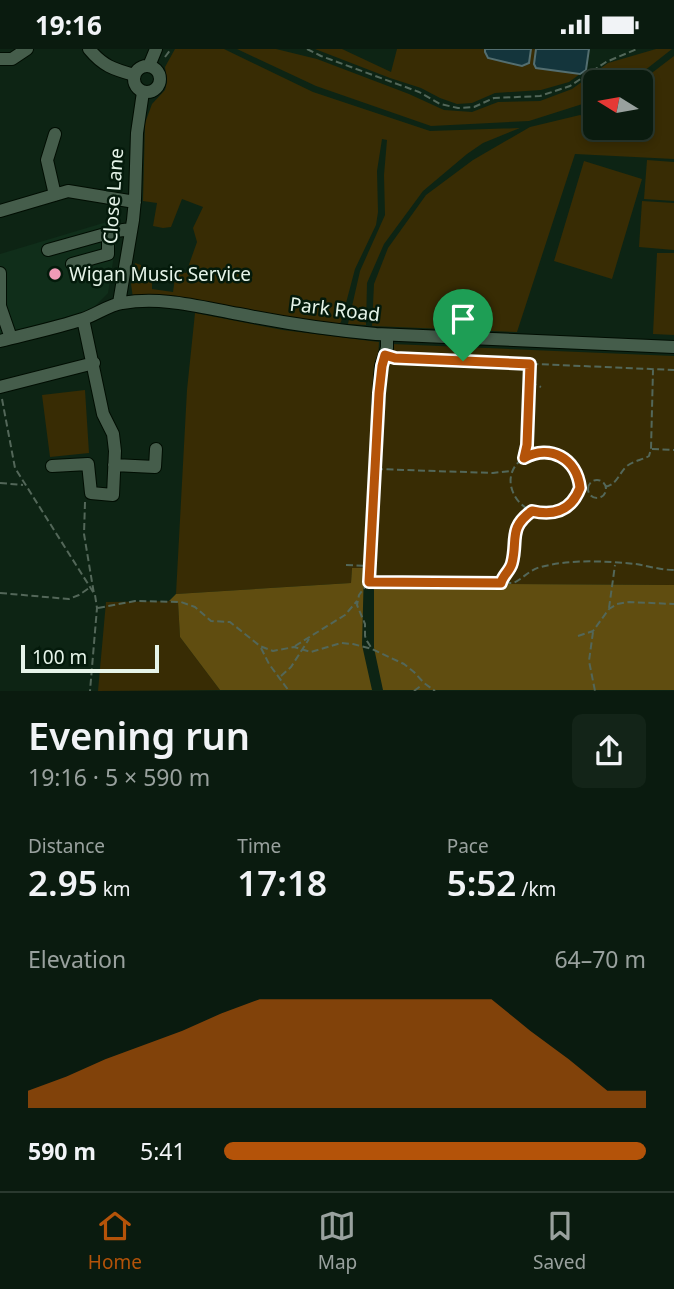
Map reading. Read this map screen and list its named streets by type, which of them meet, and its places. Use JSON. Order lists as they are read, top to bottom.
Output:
{
  "streets": {
    "street": ["Close Lane", "Park Road"]
  },
  "crossings": [
    ["Close Lane", "Park Road"]
  ],
  "places": ["Wigan Music Service"],
  "scale_bar": "100 m",
  "north": "left",
  "page": {
    "status": "19:16",
    "scale": "100 m",
    "heading": ["Evening run", "19:16 · 5 × 590 m"],
    "stats": [
      ["Distance", "2.95 km"],
      ["Time", "17:18"],
      ["Pace", "5:52 /km"]
    ],
    "chart": ["Elevation", "64–70 m"],
    "list": [
      {
        "name": "590 m",
        "note": "5:41"
      }
    ],
    "tabs": ["Home", "Map", "Saved"]
  }
}
